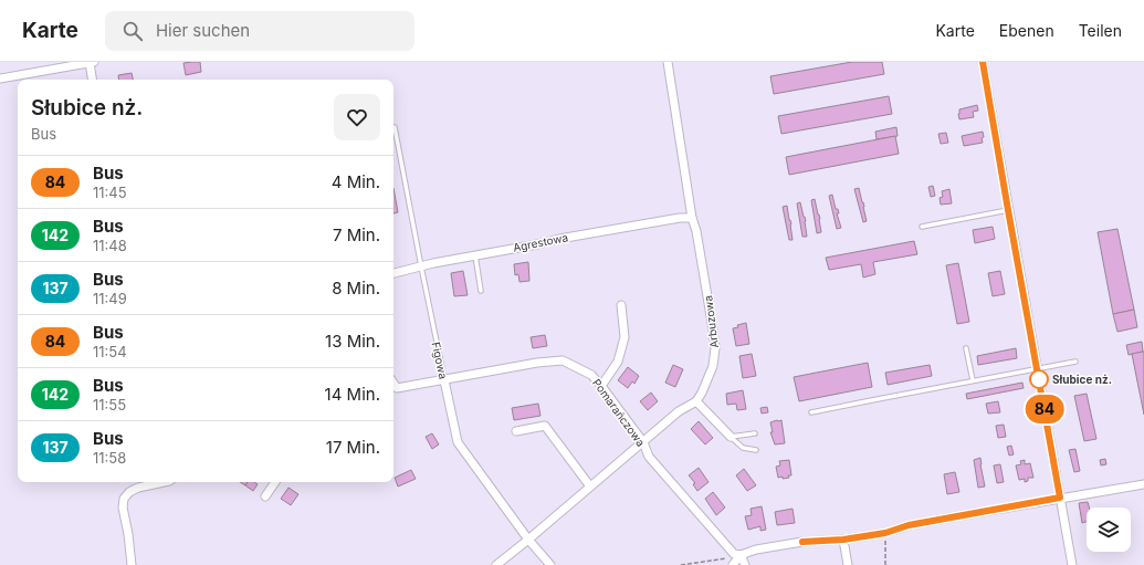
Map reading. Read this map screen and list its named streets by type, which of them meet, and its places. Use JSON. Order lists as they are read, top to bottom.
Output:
{
  "streets": {
    "street": [
      "Agrestowa",
      "Arbuzowa",
      "Figowa",
      "Pomarańczowa"
    ]
  },
  "crossings": [
    ["Agrestowa", "Arbuzowa"],
    ["Agrestowa", "Figowa"],
    ["Figowa", "Pomarańczowa"]
  ],
  "places": ["Słubice nż."],
  "lines": ["bus line 84"],
  "page": {
    "header": "Karte",
    "search": "Hier suchen",
    "nav": ["Karte", "Ebenen", "Teilen"],
    "on_map": "84",
    "heading": ["Słubice nż.", "Bus"],
    "list": [
      {
        "mark": "84",
        "name": "Bus",
        "note": "11:45",
        "value": "4 Min."
      },
      {
        "mark": "142",
        "name": "Bus",
        "note": "11:48",
        "value": "7 Min."
      },
      {
        "mark": "137",
        "name": "Bus",
        "note": "11:49",
        "value": "8 Min."
      },
      {
        "mark": "84",
        "name": "Bus",
        "note": "11:54",
        "value": "13 Min."
      },
      {
        "mark": "142",
        "name": "Bus",
        "note": "11:55",
        "value": "14 Min."
      },
      {
        "mark": "137",
        "name": "Bus",
        "note": "11:58",
        "value": "17 Min."
      }
    ]
  }
}
